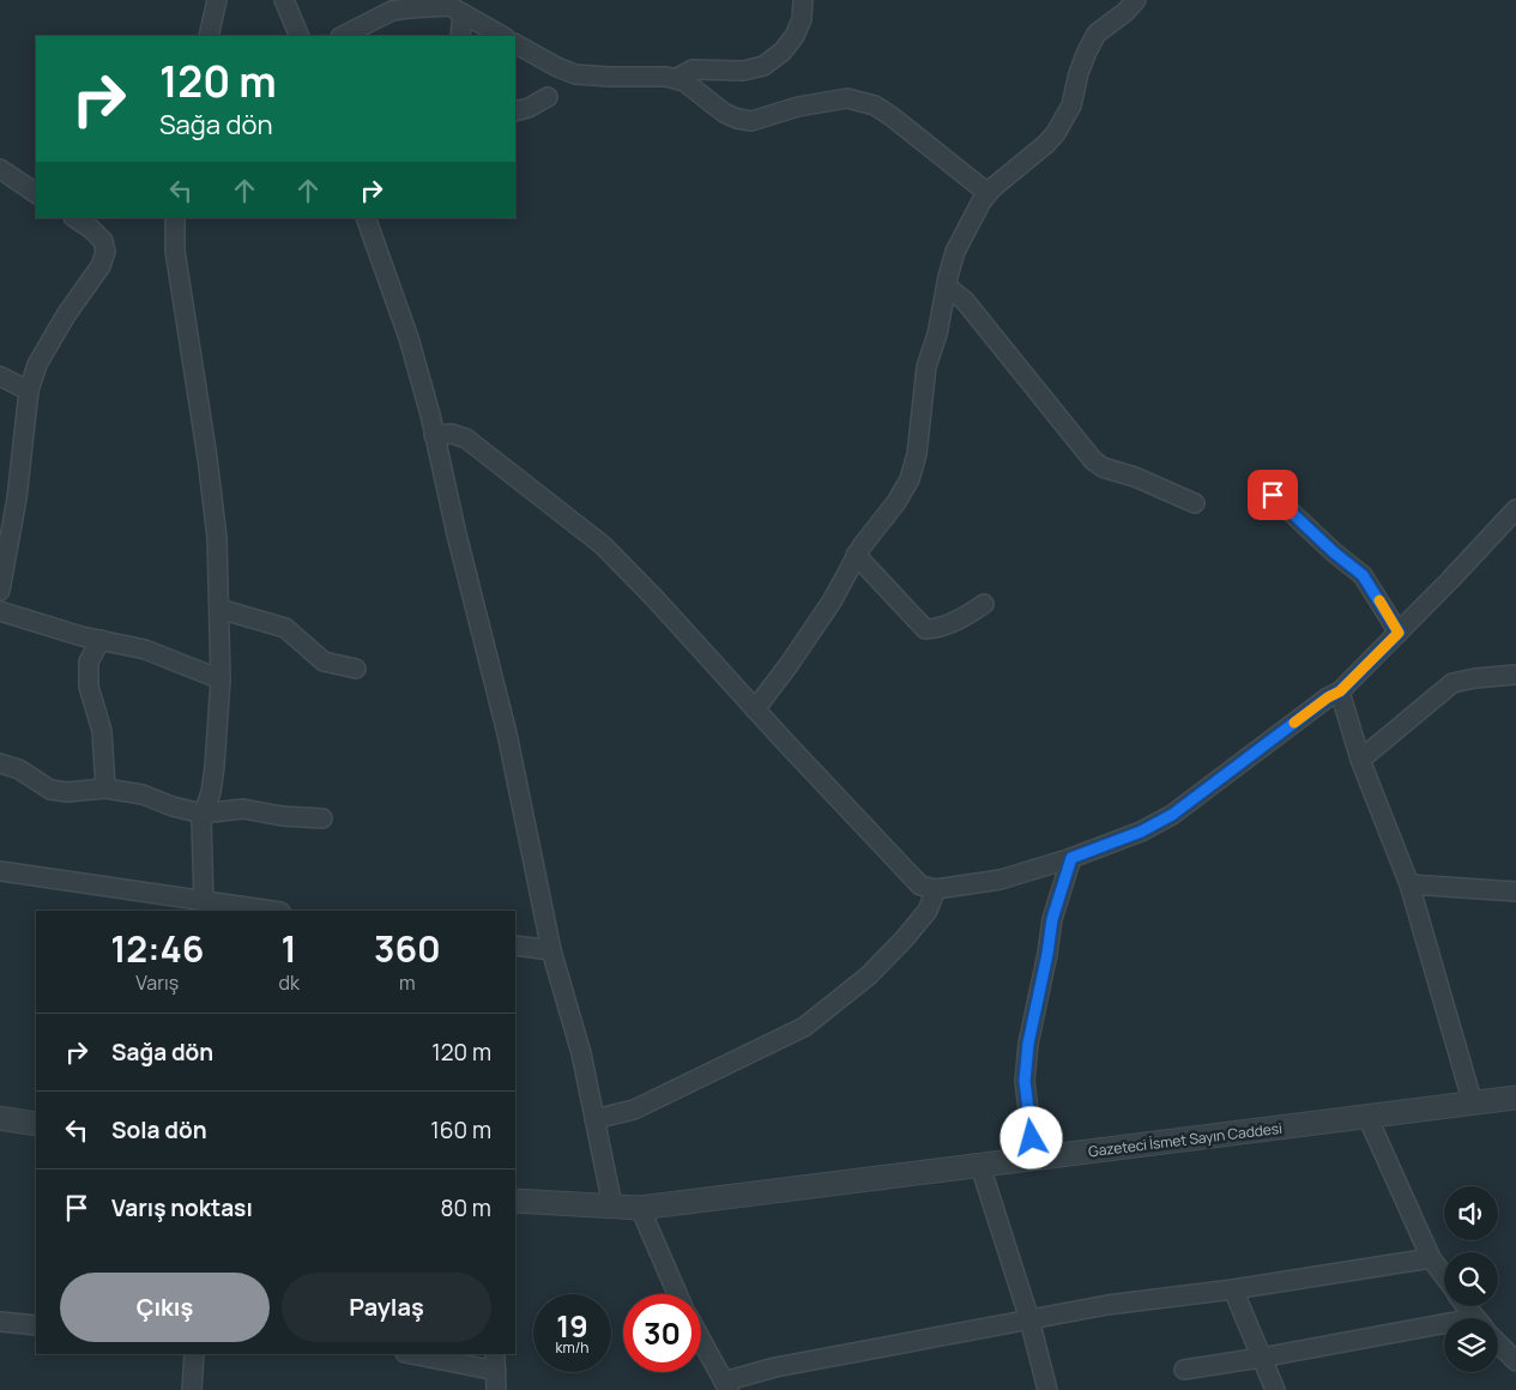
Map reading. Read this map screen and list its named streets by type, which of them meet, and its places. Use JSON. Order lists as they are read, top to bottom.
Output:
{
  "streets": {
    "street": ["Gazeteci İsmet Sayın Caddesi"]
  },
  "page": {
    "turn": ["120 m", "Sağa dön"],
    "eta": [
      "12:46",
      "Varış",
      "1",
      "dk",
      "360",
      "m"
    ],
    "list": [
      {
        "name": "Sağa dön",
        "value": "120 m"
      },
      {
        "name": "Sola dön",
        "value": "160 m"
      },
      {
        "name": "Varış noktası",
        "value": "80 m"
      }
    ],
    "buttons": ["Çıkış", "Paylaş"],
    "speed": "19 km/h",
    "limit": "30"
  }
}
